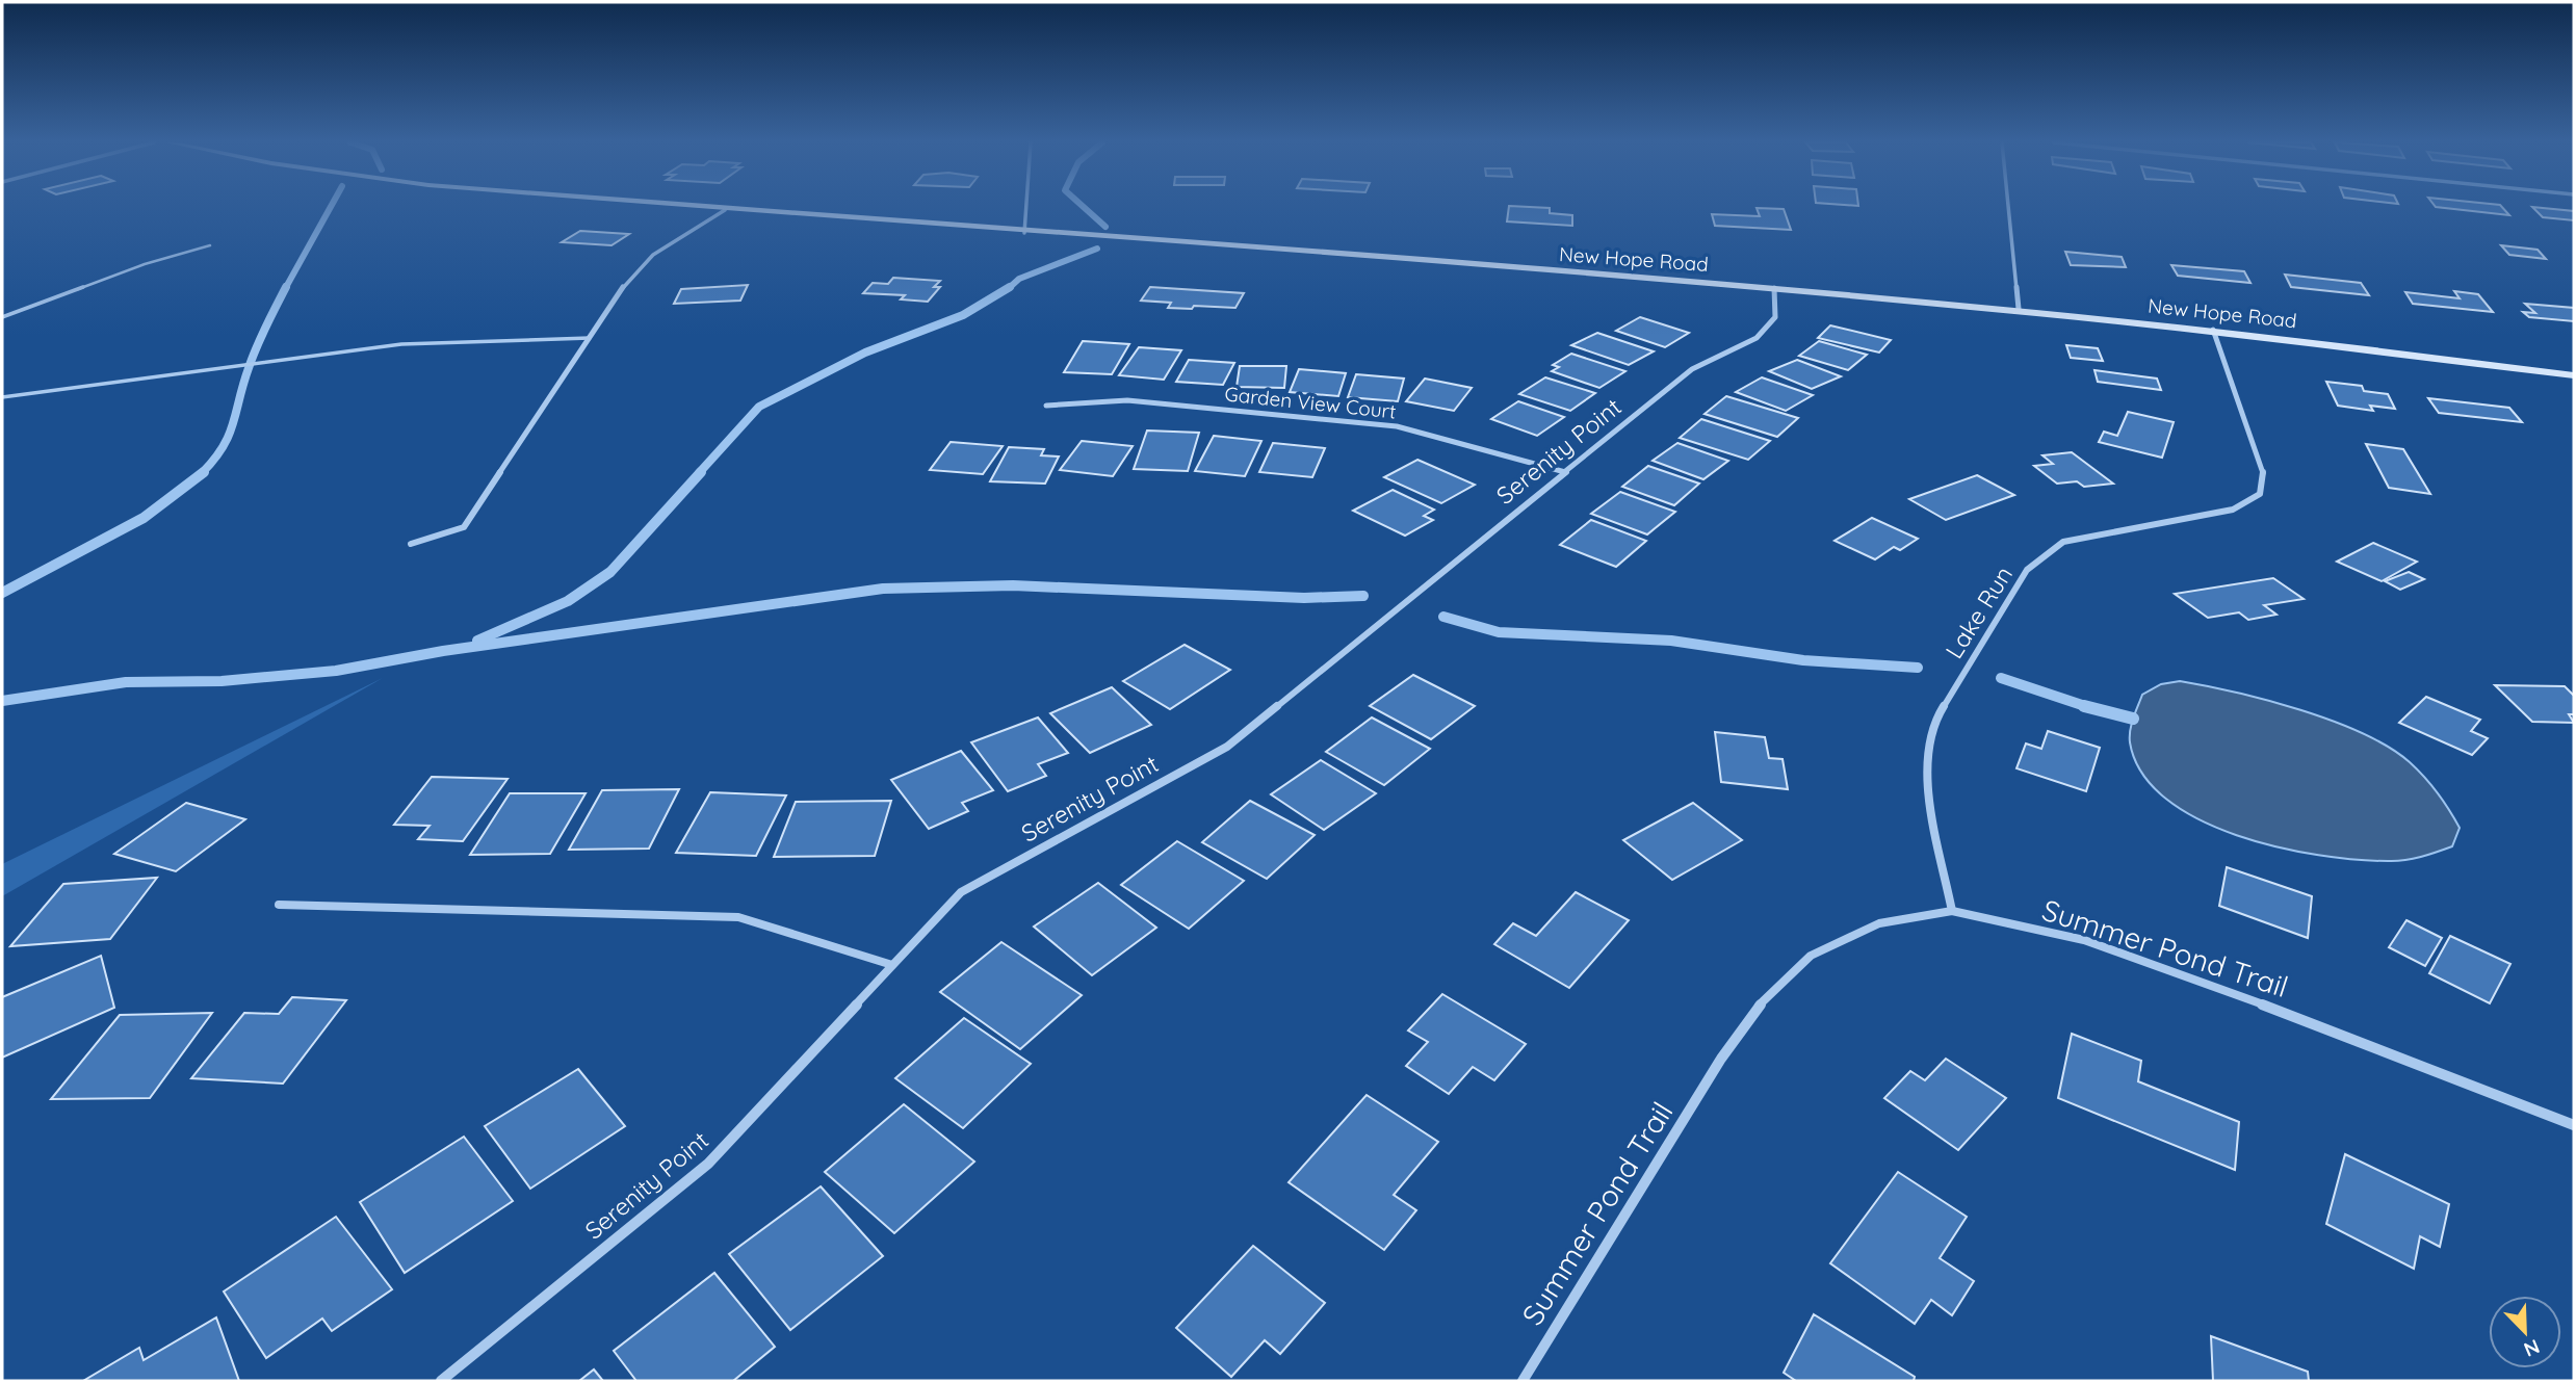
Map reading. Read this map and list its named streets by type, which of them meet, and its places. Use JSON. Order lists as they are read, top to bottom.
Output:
{
  "streets": {
    "street": [
      "New Hope Road",
      "Garden View Court",
      "Serenity Point",
      "Lake Run",
      "Summer Pond Trail"
    ]
  },
  "crossings": [
    ["New Hope Road", "Serenity Point"],
    ["New Hope Road", "Lake Run"],
    ["Garden View Court", "Serenity Point"],
    ["Lake Run", "Summer Pond Trail"]
  ],
  "north": "bottom right"
}
